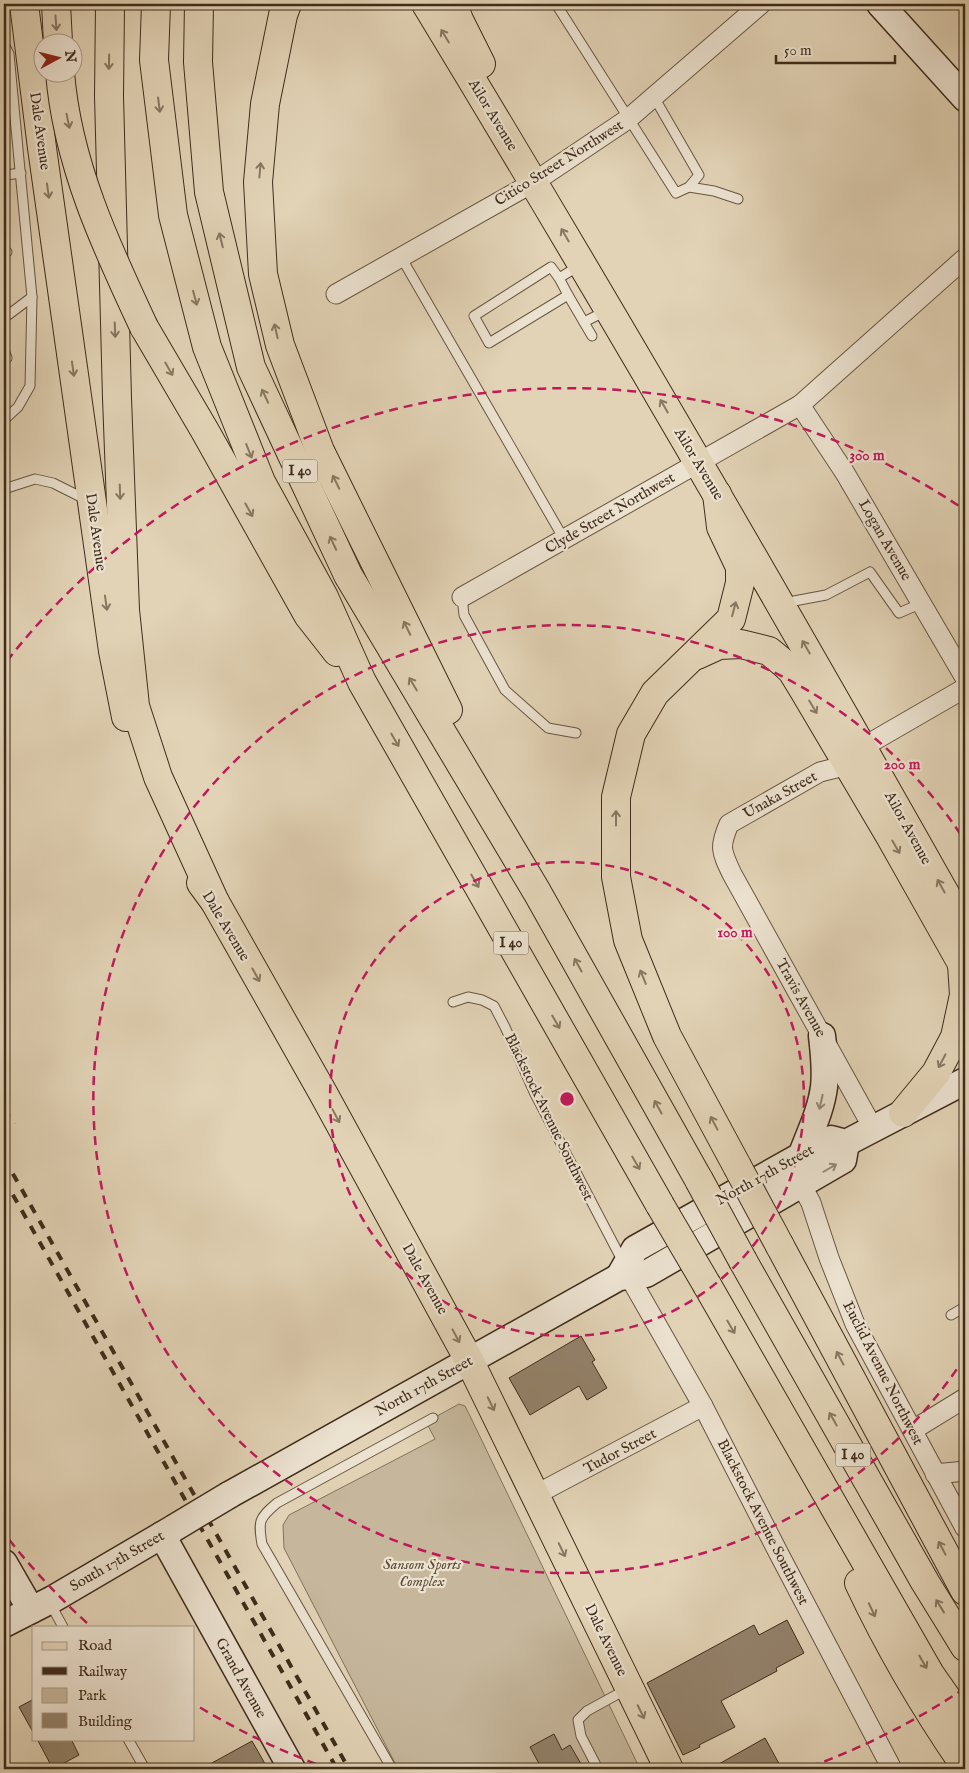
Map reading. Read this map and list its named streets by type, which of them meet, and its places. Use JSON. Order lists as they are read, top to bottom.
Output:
{
  "streets": {
    "main road": [
      "Ailor Avenue",
      "Dale Avenue",
      "I 40",
      "North 17th Street",
      "South 17th Street",
      "Grand Avenue"
    ],
    "street": [
      "Citico Street Northwest",
      "Clyde Street Northwest",
      "Logan Avenue",
      "Unaka Street",
      "Travis Avenue",
      "Blackstock Avenue Southwest",
      "Euclid Avenue Northwest",
      "Tudor Street"
    ]
  },
  "crossings": [
    ["Ailor Avenue", "Citico Street Northwest"],
    ["Ailor Avenue", "Clyde Street Northwest"],
    ["Ailor Avenue", "Unaka Street"],
    ["Dale Avenue", "North 17th Street"],
    ["Dale Avenue", "Tudor Street"],
    ["Clyde Street Northwest", "Logan Avenue"],
    ["Unaka Street", "Travis Avenue"],
    ["Blackstock Avenue Southwest", "North 17th Street"],
    ["Blackstock Avenue Southwest", "Tudor Street"],
    ["North 17th Street", "Euclid Avenue Northwest"],
    ["North 17th Street", "South 17th Street"],
    ["South 17th Street", "Grand Avenue"]
  ],
  "parks": ["Sansom Sports Complex"],
  "legend": [
    "Road",
    "Railway",
    "Park",
    "Building"
  ],
  "scale_bar": "50 m",
  "north": "right",
  "rings": ["300 m", "200 m", "100 m"]
}
